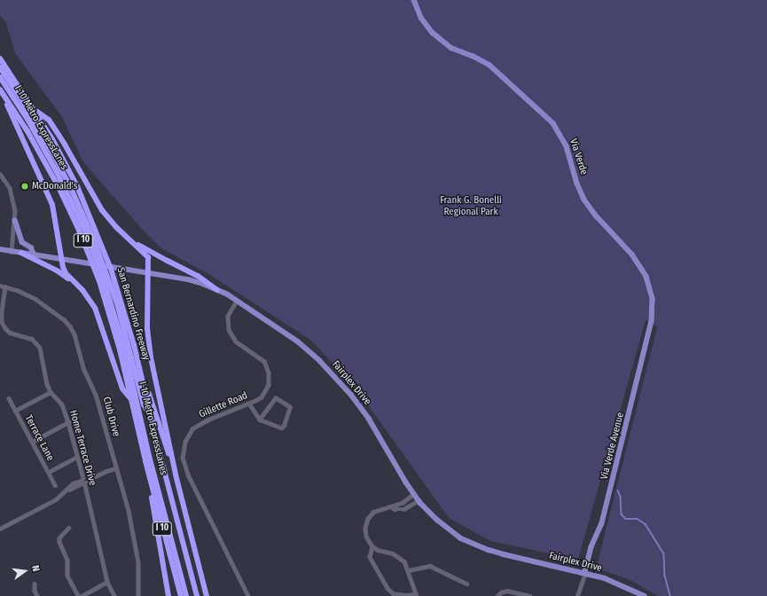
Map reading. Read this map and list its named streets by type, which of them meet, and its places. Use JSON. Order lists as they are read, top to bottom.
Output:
{
  "streets": {
    "highway": ["I-10 Metro ExpressLanes", "I 10", "San Bernardino Freeway"],
    "main road": ["Via Verde", "Fairplex Drive", "Via Verde Avenue"],
    "street": [
      "Gillette Road",
      "Club Drive",
      "Terrace Lane",
      "Home Terrace Drive"
    ]
  },
  "crossings": [
    ["I-10 Metro ExpressLanes", "San Bernardino Freeway"],
    ["Via Verde", "Via Verde Avenue"],
    ["Fairplex Drive", "Gillette Road"],
    ["Fairplex Drive", "Via Verde Avenue"],
    ["Club Drive", "Home Terrace Drive"]
  ],
  "parks": ["Frank G. Bonelli Regional Park"],
  "places": ["McDonald's"],
  "north": "right"
}
